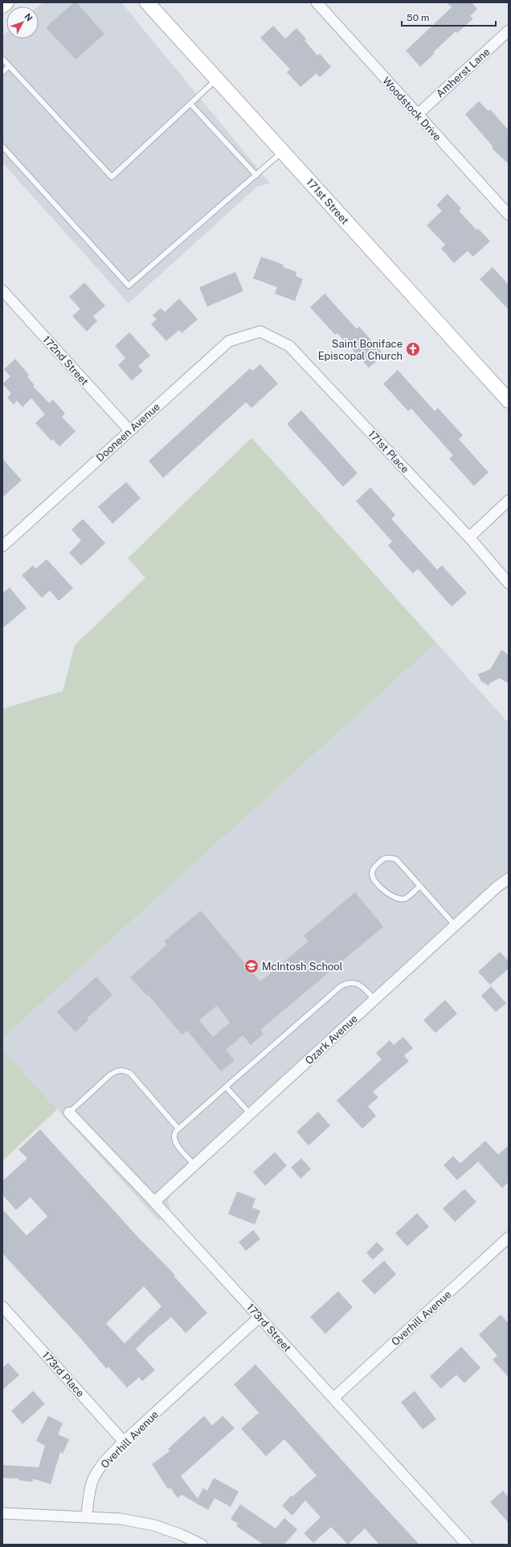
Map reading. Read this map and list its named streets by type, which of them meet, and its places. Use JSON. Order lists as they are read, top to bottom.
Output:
{
  "streets": {
    "street": [
      "Amherst Lane",
      "Woodstock Drive",
      "171st Street",
      "172nd Street",
      "Dooneen Avenue",
      "171st Place",
      "Ozark Avenue",
      "Overhill Avenue",
      "173rd Street",
      "173rd Place"
    ]
  },
  "crossings": [
    ["Amherst Lane", "Woodstock Drive"],
    ["172nd Street", "Dooneen Avenue"],
    ["Dooneen Avenue", "171st Place"],
    ["Ozark Avenue", "173rd Street"],
    ["Overhill Avenue", "173rd Street"],
    ["Overhill Avenue", "173rd Place"]
  ],
  "places": {
    "church": ["Saint Boniface Episcopal Church"],
    "school or university": ["McIntosh School"]
  },
  "scale_bar": "50 m",
  "north": "top right"
}
